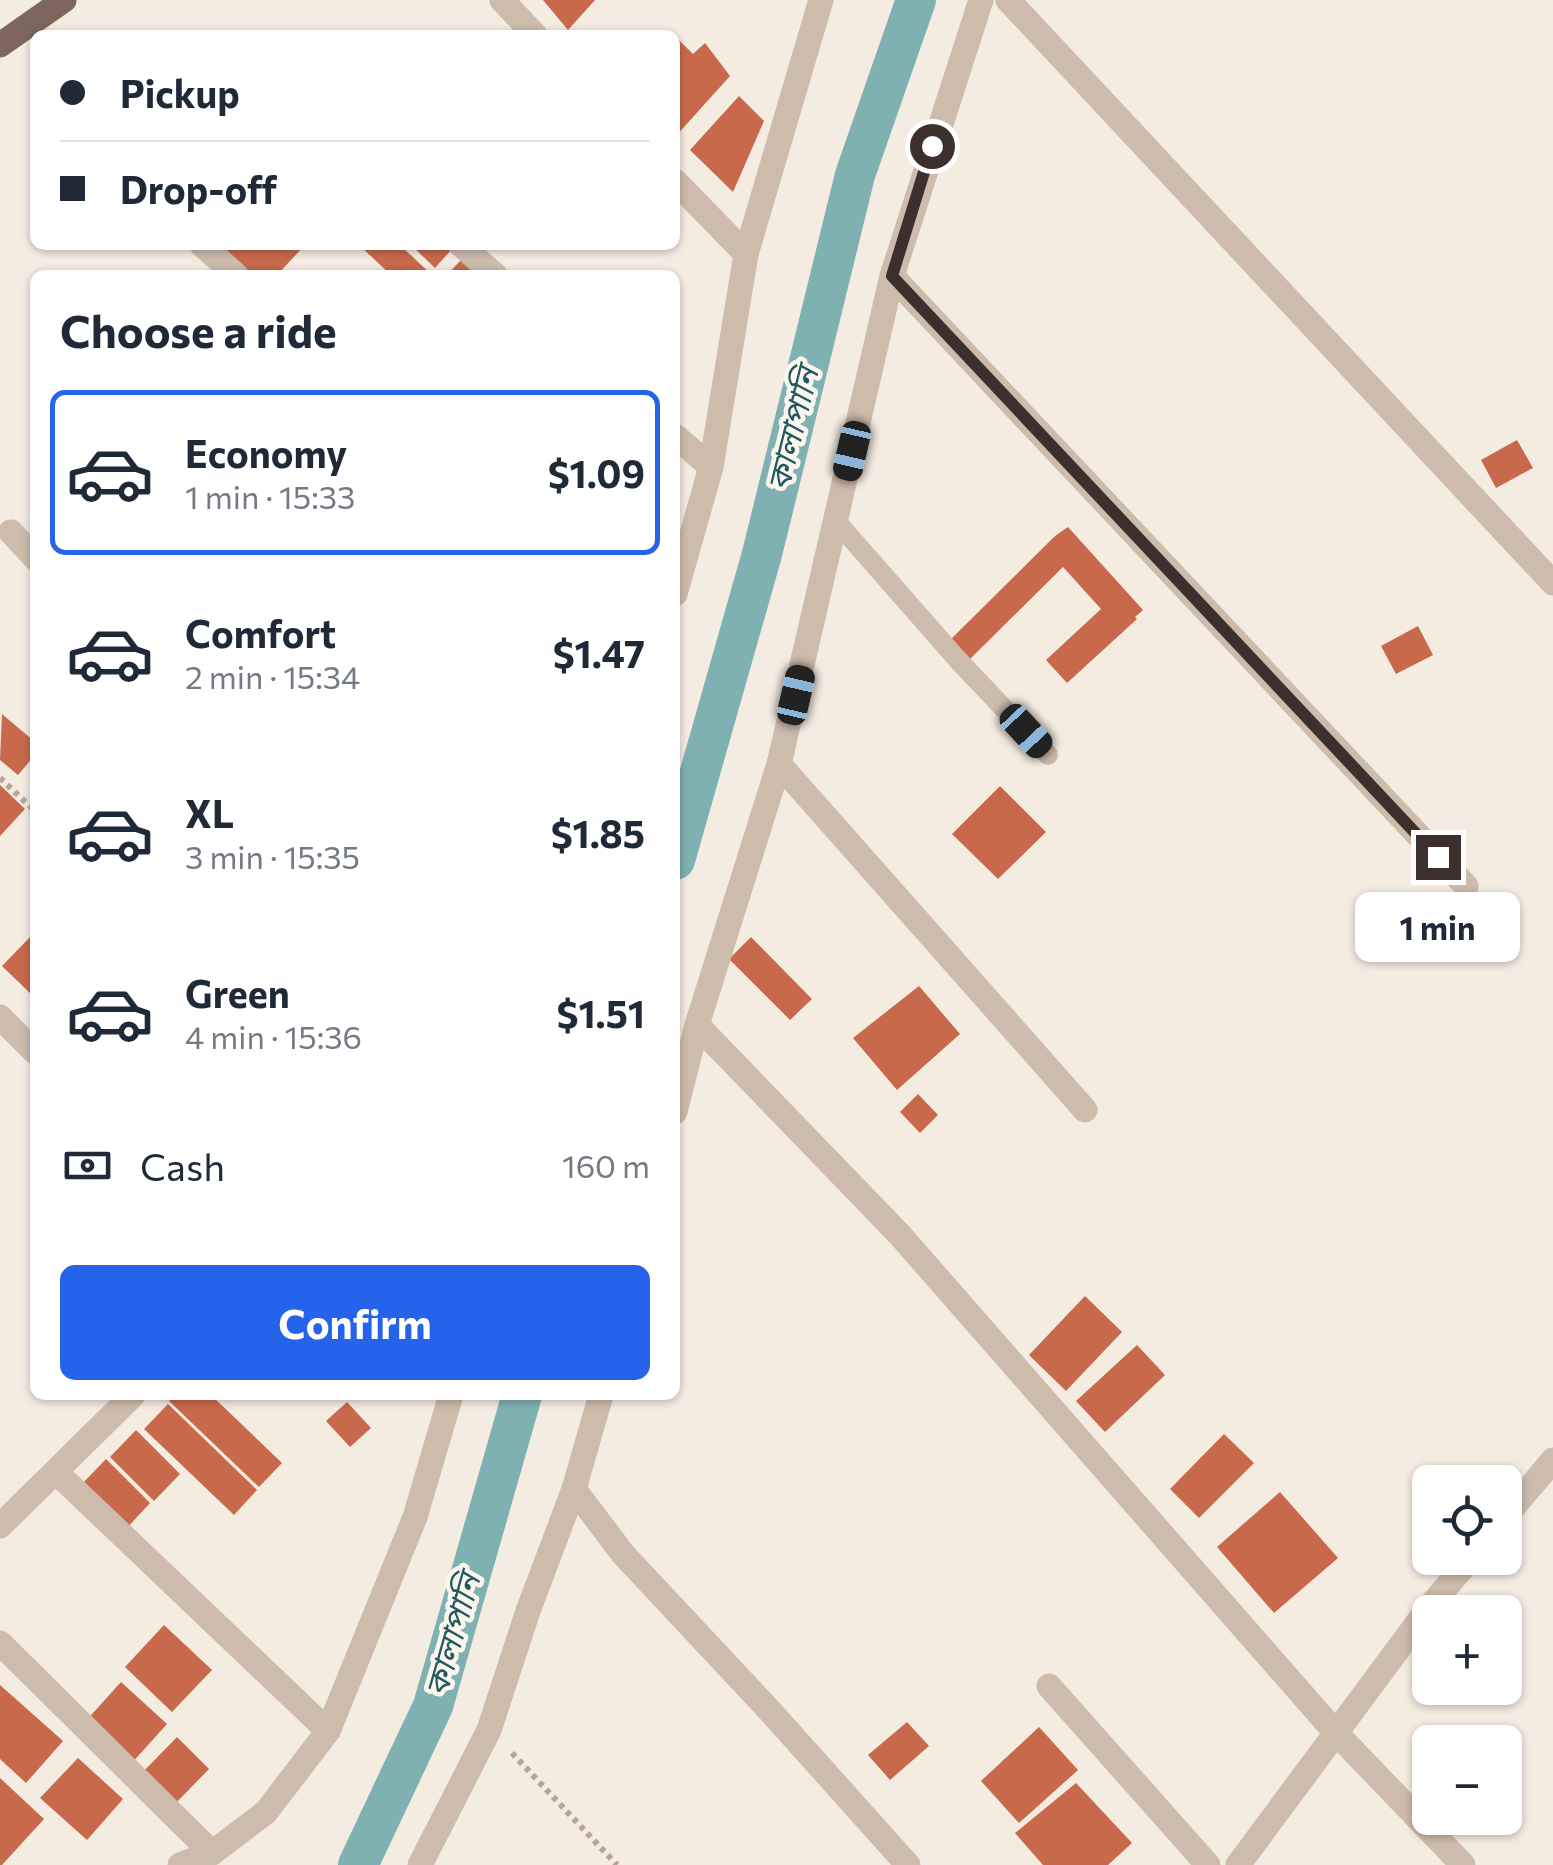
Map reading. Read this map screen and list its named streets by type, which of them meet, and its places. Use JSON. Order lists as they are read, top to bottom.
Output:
{
  "water": ["কালাপানি"],
  "page": {
    "banner": ["Pickup", "Drop-off"],
    "heading": "Choose a ride",
    "list": [
      {
        "name": "Economy",
        "note": "1 min · 15:33",
        "value": "$1.09"
      },
      {
        "name": "Comfort",
        "note": "2 min · 15:34",
        "value": "$1.47"
      },
      {
        "name": "XL",
        "note": "3 min · 15:35",
        "value": "$1.85"
      },
      {
        "name": "Green",
        "note": "4 min · 15:36",
        "value": "$1.51"
      }
    ],
    "bubble": "1 min",
    "pay": ["Cash", "160 m"],
    "buttons": "Confirm",
    "map_buttons": ["+", "−"]
  }
}
